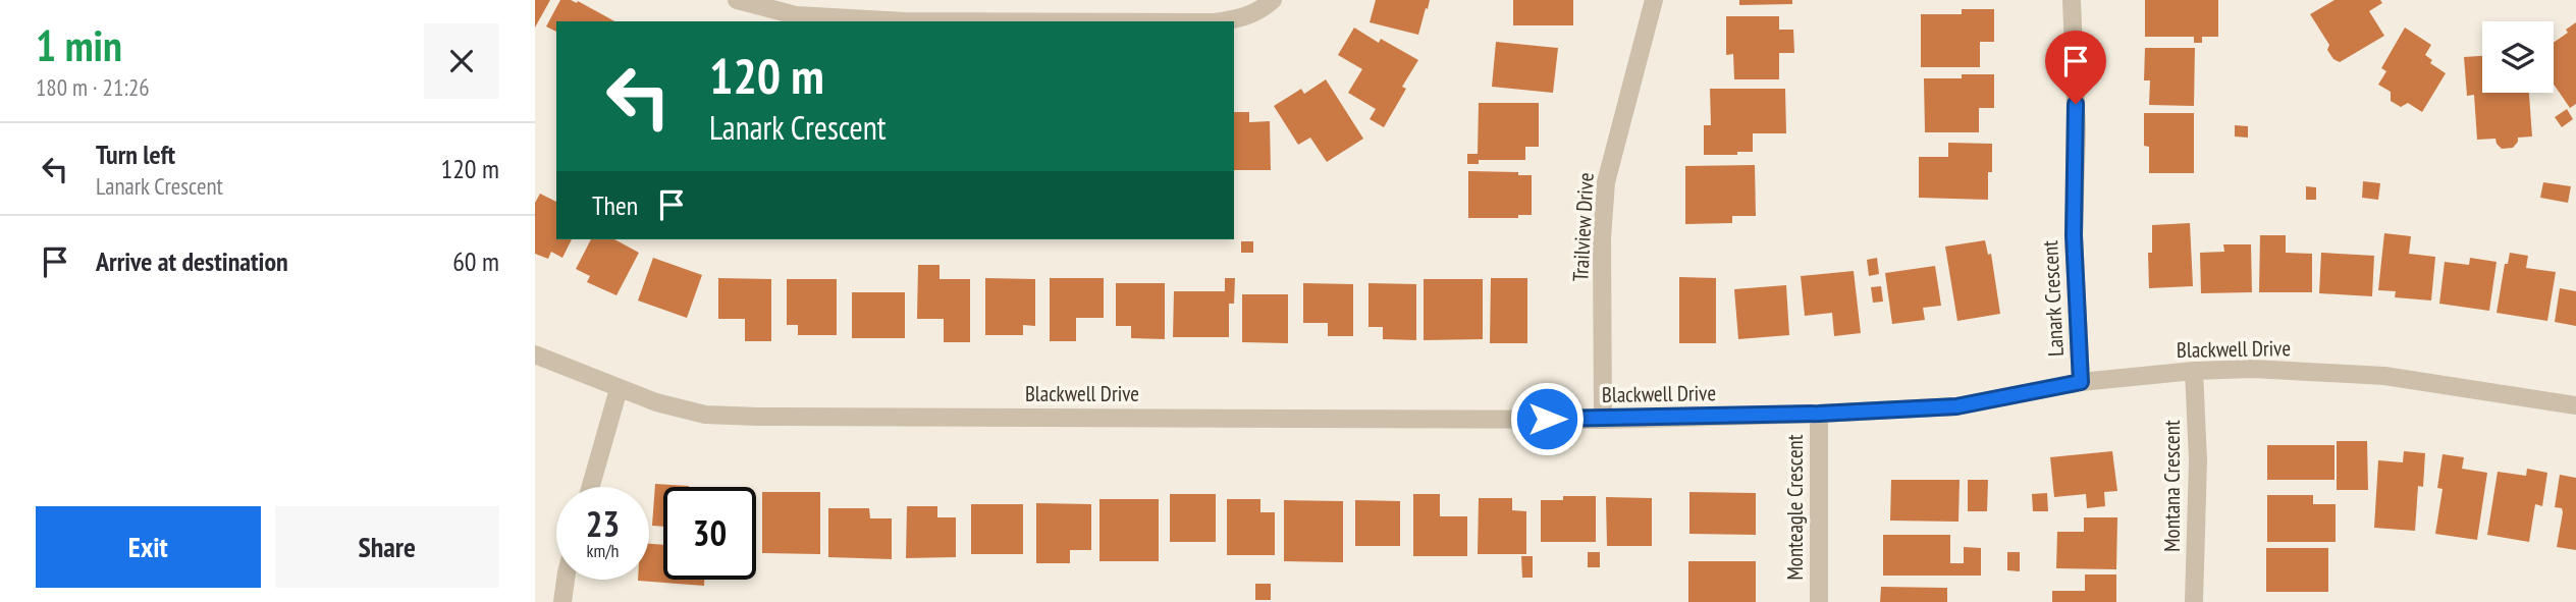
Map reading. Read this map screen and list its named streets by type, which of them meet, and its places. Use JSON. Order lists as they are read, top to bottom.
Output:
{
  "streets": {
    "street": [
      "Trailview Drive",
      "Lanark Crescent",
      "Blackwell Drive",
      "Montana Crescent",
      "Monteagle Crescent"
    ]
  },
  "crossings": [
    ["Trailview Drive", "Blackwell Drive"],
    ["Lanark Crescent", "Blackwell Drive"],
    ["Blackwell Drive", "Montana Crescent"],
    ["Blackwell Drive", "Monteagle Crescent"]
  ],
  "page": {
    "heading": ["1 min", "180 m · 21:26"],
    "turn": ["120 m", "Lanark Crescent"],
    "list": [
      {
        "name": "Turn left",
        "note": "Lanark Crescent",
        "value": "120 m"
      },
      {
        "name": "Arrive at destination",
        "value": "60 m"
      }
    ],
    "then": "Then",
    "speed": "23 km/h",
    "limit": "30",
    "buttons": ["Exit", "Share"]
  }
}
